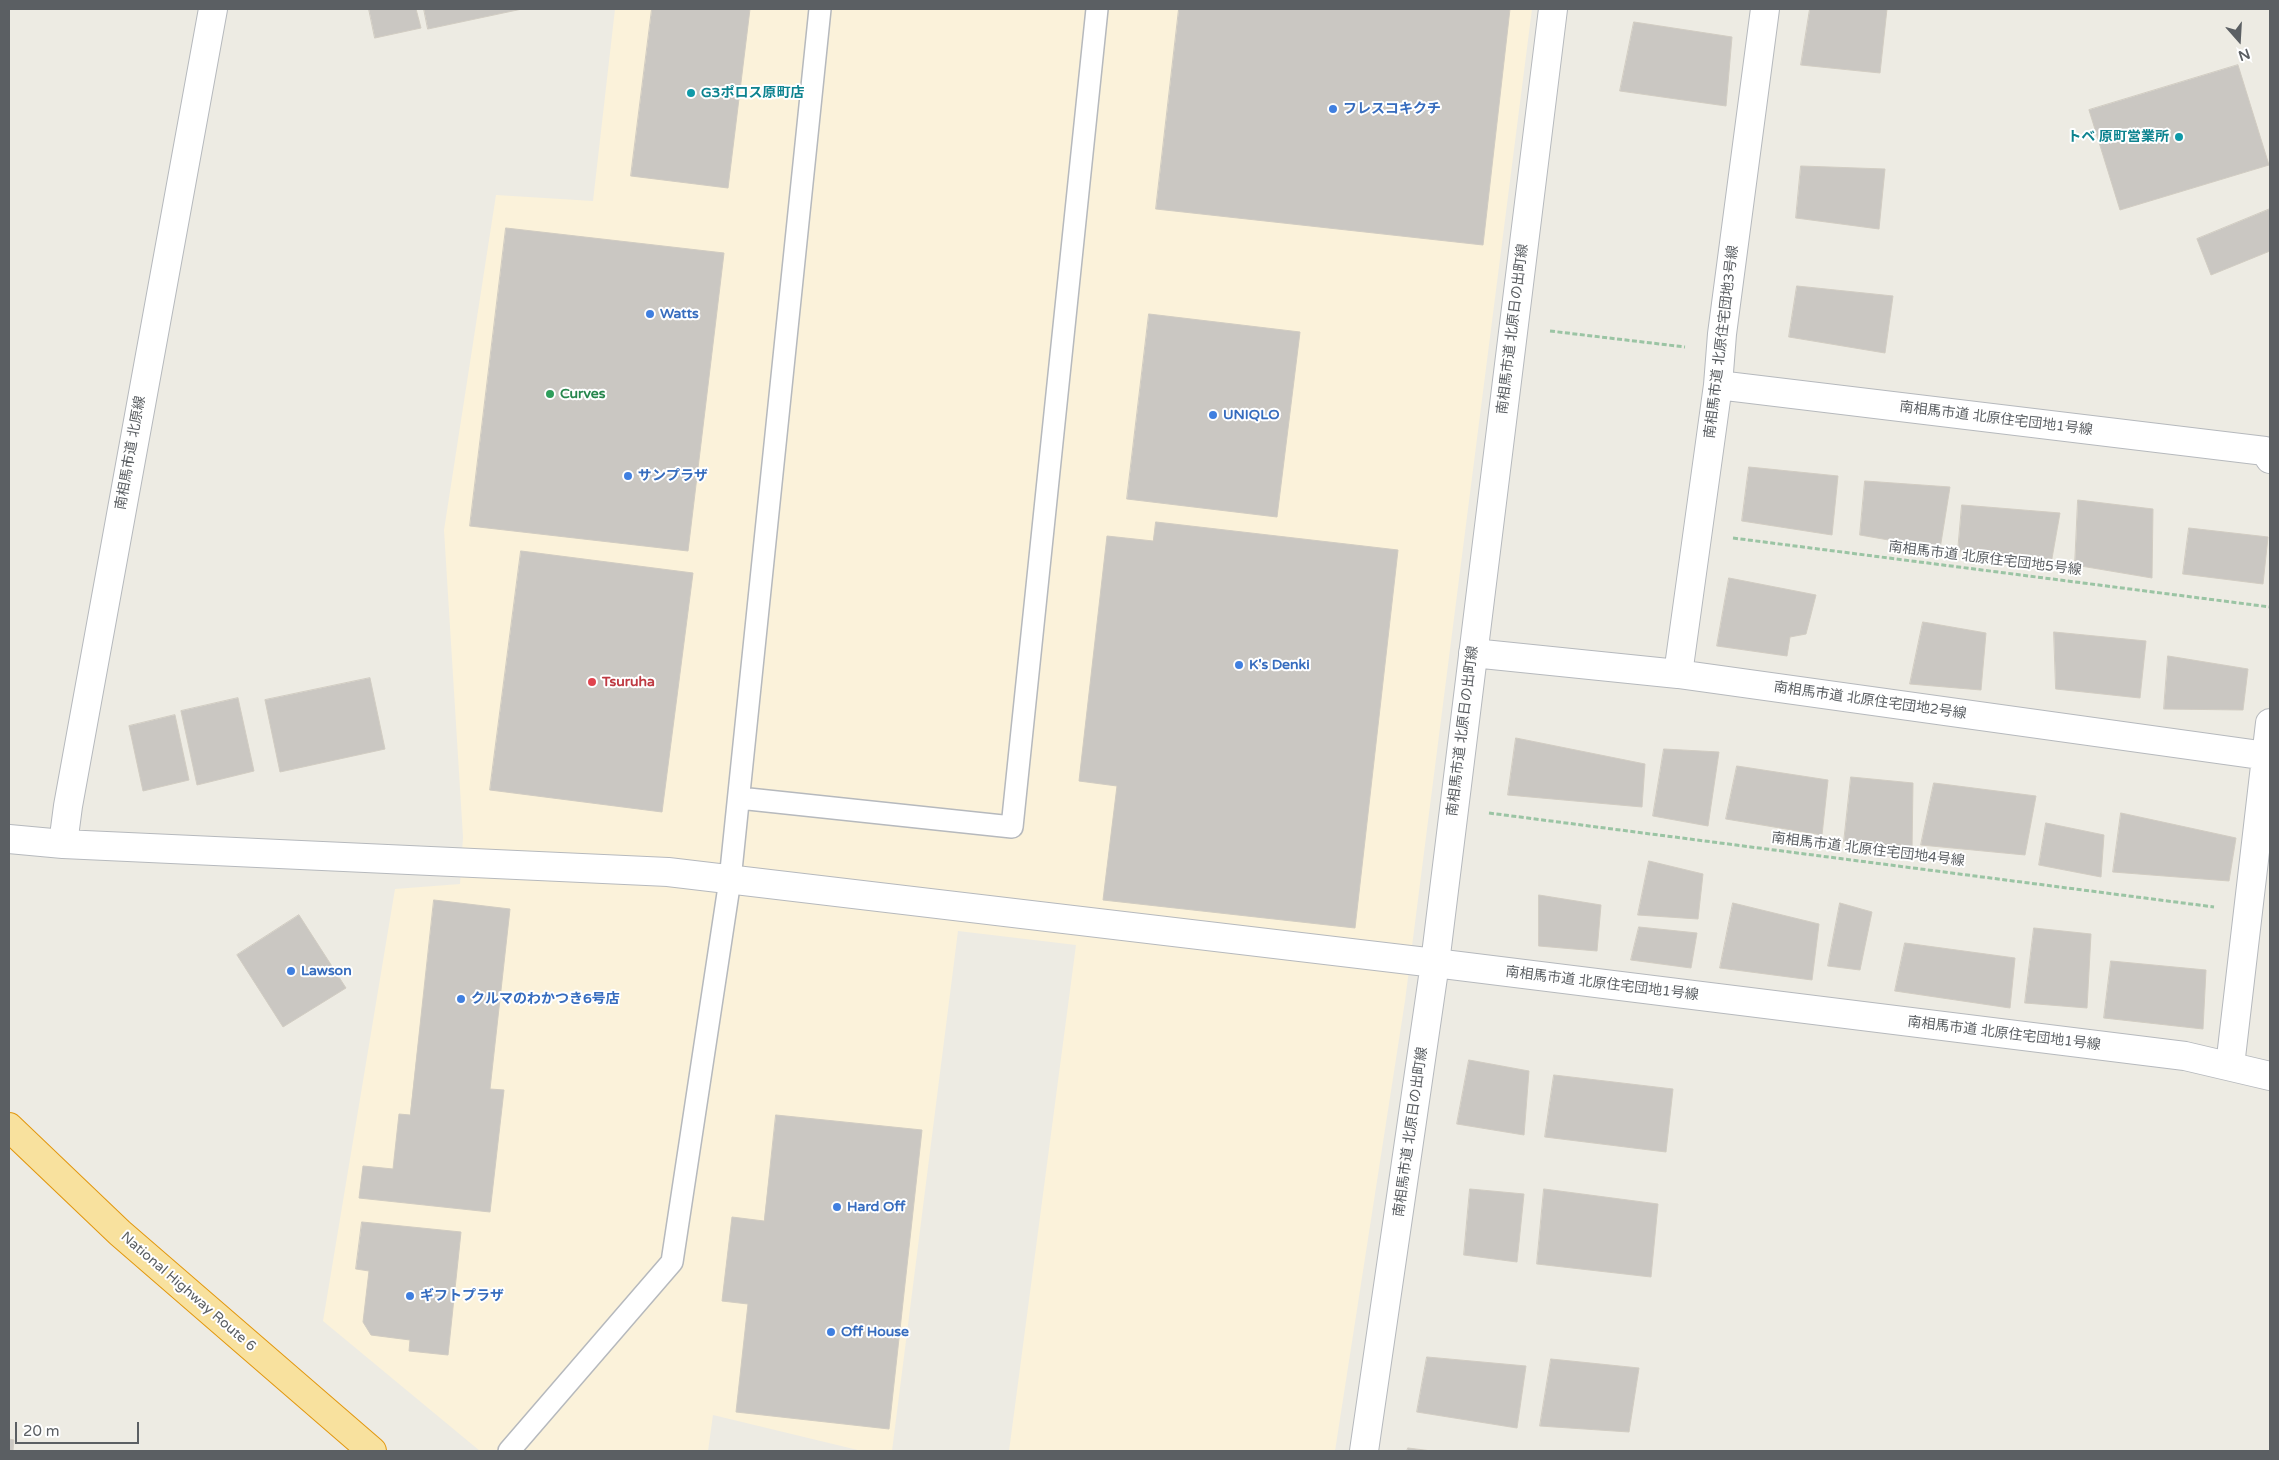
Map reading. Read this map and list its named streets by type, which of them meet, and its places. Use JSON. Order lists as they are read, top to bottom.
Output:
{
  "streets": {
    "highway": ["National Highway Route 6"],
    "street": [
      "南相馬市道 北原日の出町線",
      "南相馬市道 北原住宅団地3号線",
      "南相馬市道 北原住宅団地1号線",
      "南相馬市道 北原線",
      "南相馬市道 北原住宅団地2号線"
    ],
    "path": ["南相馬市道 北原住宅団地5号線", "南相馬市道 北原住宅団地4号線"]
  },
  "crossings": [
    ["南相馬市道 北原日の出町線", "南相馬市道 北原住宅団地1号線"],
    ["南相馬市道 北原日の出町線", "南相馬市道 北原住宅団地2号線"],
    ["南相馬市道 北原住宅団地3号線", "南相馬市道 北原住宅団地1号線"],
    ["南相馬市道 北原住宅団地3号線", "南相馬市道 北原住宅団地5号線"],
    ["南相馬市道 北原住宅団地3号線", "南相馬市道 北原住宅団地2号線"],
    ["南相馬市道 北原住宅団地1号線", "南相馬市道 北原線"]
  ],
  "places": [
    "G3ポロス原町店",
    "フレスコキクチ",
    "トベ 原町営業所",
    "Watts",
    "Curves",
    "UNIQLO",
    "サンプラザ",
    "K's Denki",
    "Tsuruha",
    "Lawson",
    "クルマのわかつき6号店",
    "Hard Off",
    "ギフトプラザ",
    "Off House"
  ],
  "scale_bar": "20 m",
  "north": "bottom"
}
